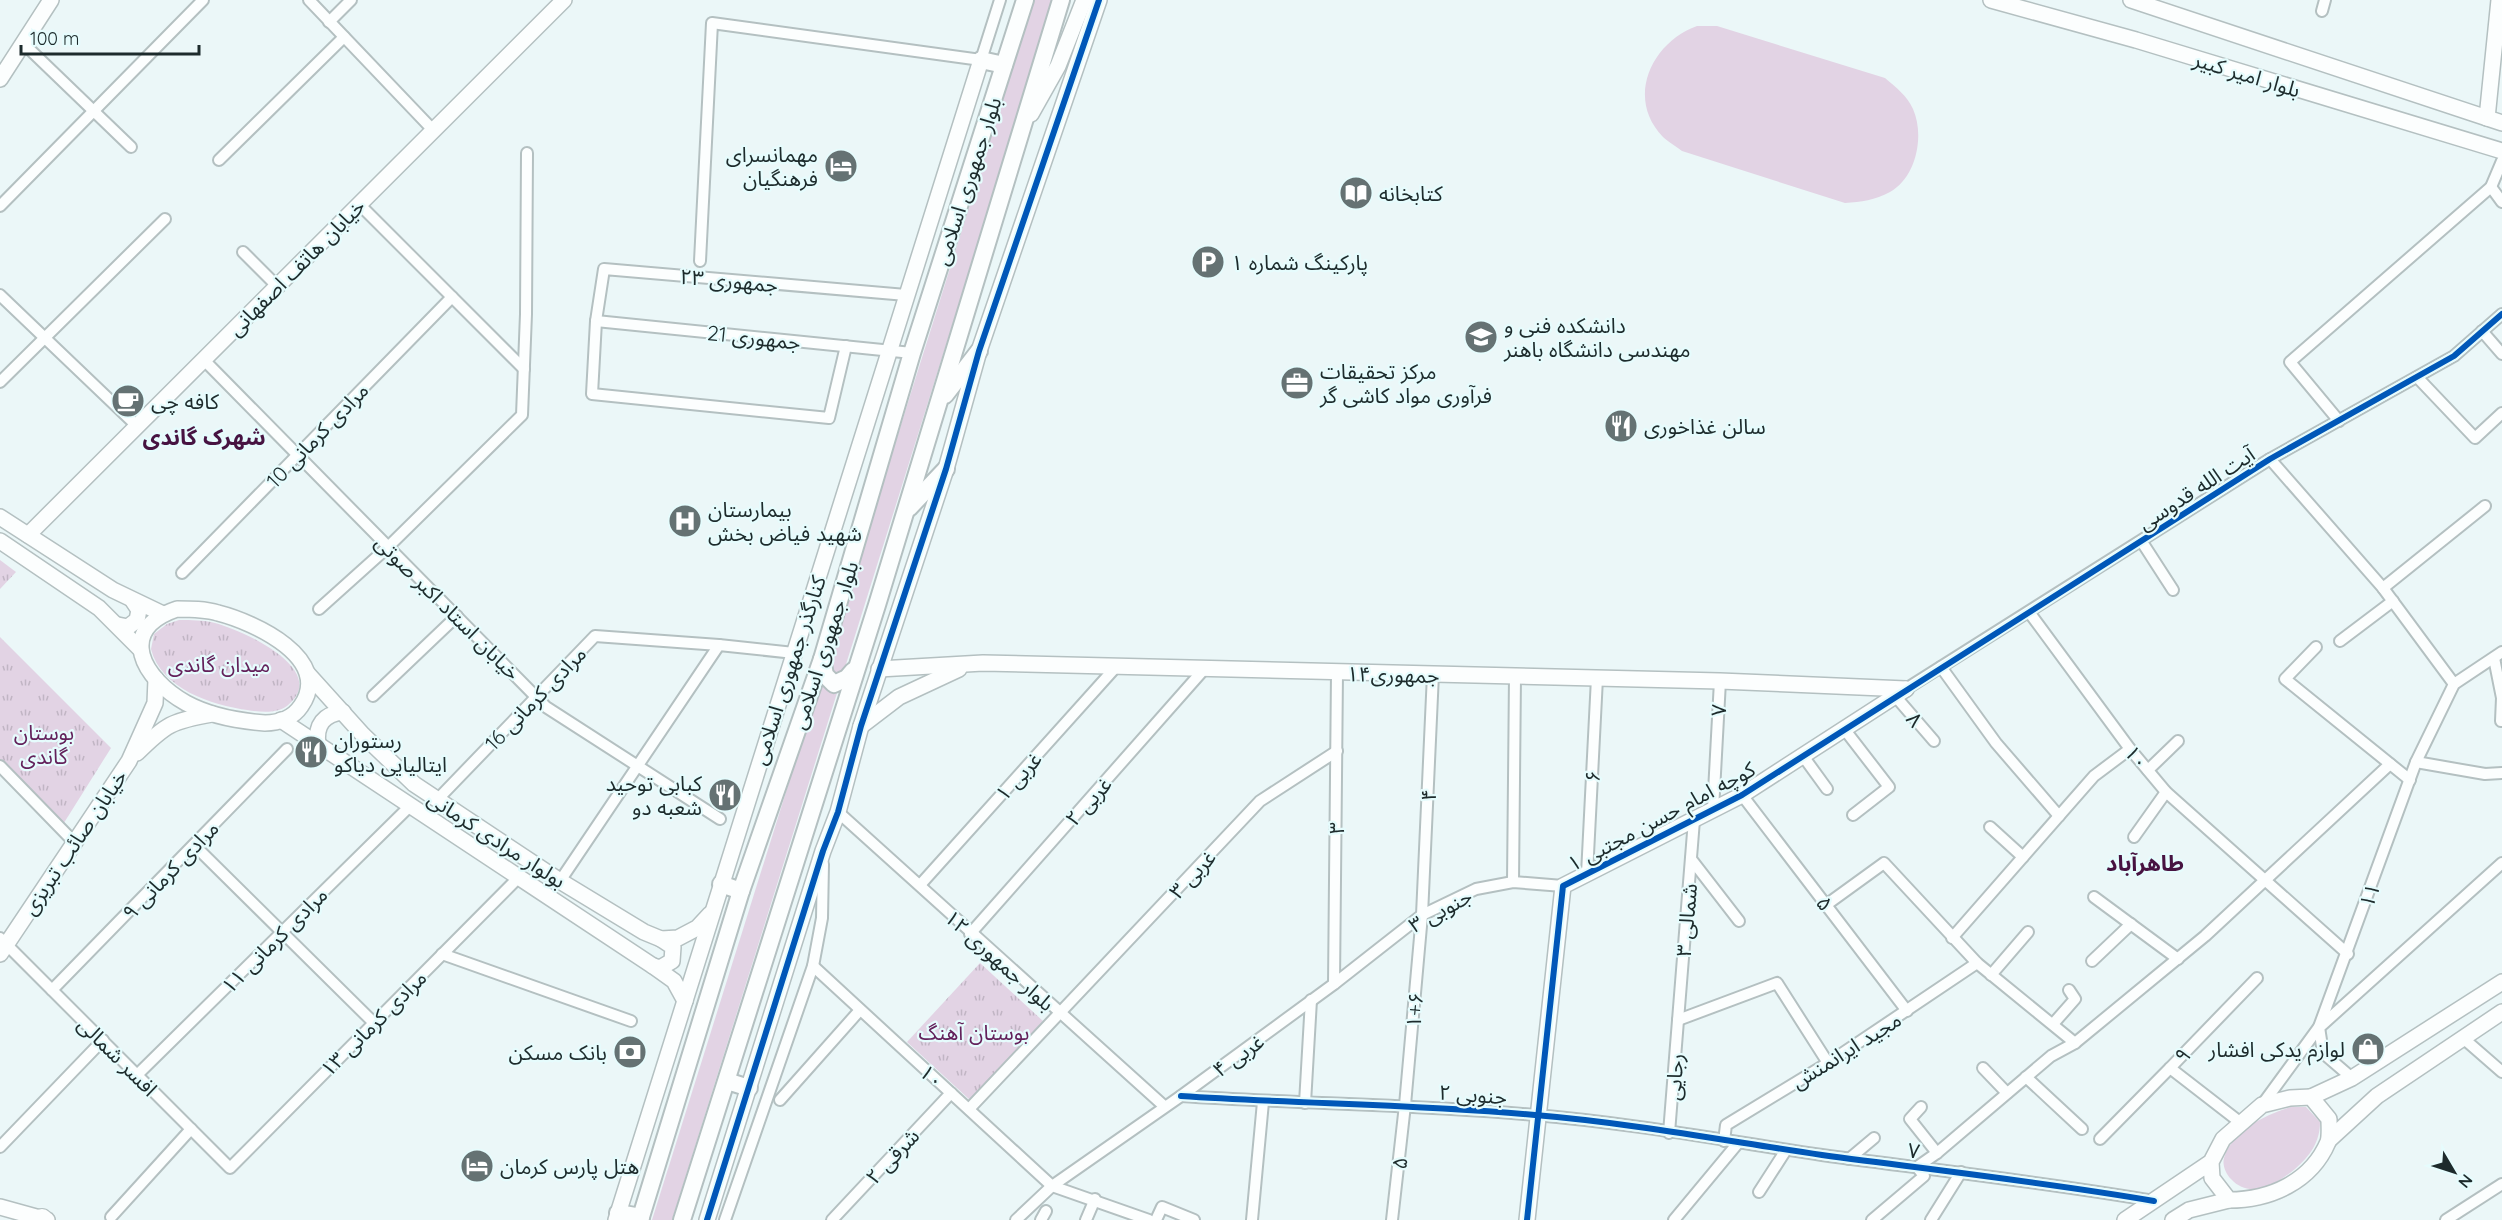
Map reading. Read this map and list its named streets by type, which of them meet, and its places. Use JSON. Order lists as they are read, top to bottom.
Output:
{
  "streets": {
    "main road": ["بلوار جمهوری اسلامی"],
    "street": [
      "بلوار امیر کبیر",
      "خیابان هاتف اصفهانی",
      "۲۳ جمهوری",
      "جمهوری 21",
      "مرادی کرمانی 10",
      "آیت الله قدوسی",
      "خیابان استاد اکبر صوتی",
      "کنارگذر جمهوری اسلامی",
      "جمهوری۱۴",
      "مرادی کرمانی 16",
      "۷",
      "۸",
      "۱۰",
      "۱ غربی",
      "۶",
      "۴",
      "۲ غربی",
      "کوچه امام حسن مجتبی ۱",
      "۳",
      "بولوار مرادی کرمانی",
      "خیابان صائب تبریزی",
      "مرادی کرمانی ۹",
      "۳ غربی",
      "۱۱",
      "۵",
      "۳ جنوبی",
      "۳ شمالی",
      "مرادی کرمانی ۱۱",
      "بلوار جمهوری ۱۲",
      "۱+۶",
      "مرادی کرمانی ۱۳",
      "مجید ایرانمنش",
      "۴ غربی",
      "۹",
      "افسر شمالی",
      "رجایی",
      "۲ جنوبی",
      "۲ شرقی"
    ]
  },
  "crossings": [
    ["بلوار جمهوری اسلامی", "جمهوری 21"],
    ["خیابان هاتف اصفهانی", "خیابان استاد اکبر صوتی"],
    ["۲۳ جمهوری", "جمهوری 21"],
    ["۲۳ جمهوری", "کنارگذر جمهوری اسلامی"],
    ["جمهوری 21", "کنارگذر جمهوری اسلامی"],
    ["مرادی کرمانی 10", "خیابان استاد اکبر صوتی"],
    ["آیت الله قدوسی", "جمهوری۱۴"],
    ["آیت الله قدوسی", "۸"],
    ["آیت الله قدوسی", "۱۰"],
    ["آیت الله قدوسی", "کوچه امام حسن مجتبی ۱"],
    ["خیابان استاد اکبر صوتی", "مرادی کرمانی 16"],
    ["کنارگذر جمهوری اسلامی", "مرادی کرمانی 16"],
    ["کنارگذر جمهوری اسلامی", "بولوار مرادی کرمانی"],
    ["جمهوری۱۴", "۷"],
    ["جمهوری۱۴", "۸"],
    ["جمهوری۱۴", "۱ غربی"],
    ["جمهوری۱۴", "۶"],
    ["جمهوری۱۴", "۴"],
    ["جمهوری۱۴", "۲ غربی"],
    ["جمهوری۱۴", "کوچه امام حسن مجتبی ۱"],
    ["جمهوری۱۴", "۳"],
    ["مرادی کرمانی 16", "بولوار مرادی کرمانی"],
    ["۷", "کوچه امام حسن مجتبی ۱"],
    ["۷", "مجید ایرانمنش"],
    ["۷", "رجایی"],
    ["۷", "۲ جنوبی"],
    ["۸", "کوچه امام حسن مجتبی ۱"],
    ["۱۰", "۳ غربی"],
    ["۱۰", "۱۱"],
    ["۱۰", "۴ غربی"],
    ["۱۰", "۲ شرقی"],
    ["۱ غربی", "بلوار جمهوری ۱۲"],
    ["۶", "کوچه امام حسن مجتبی ۱"],
    ["۴", "۳ جنوبی"],
    ["۴", "۱+۶"],
    ["۲ غربی", "بلوار جمهوری ۱۲"],
    ["کوچه امام حسن مجتبی ۱", "۵"],
    ["کوچه امام حسن مجتبی ۱", "۳ جنوبی"],
    ["کوچه امام حسن مجتبی ۱", "۳ شمالی"],
    ["کوچه امام حسن مجتبی ۱", "۲ جنوبی"],
    ["۳", "۳ غربی"],
    ["۳", "۳ جنوبی"],
    ["۳", "۴ غربی"],
    ["بولوار مرادی کرمانی", "خیابان صائب تبریزی"],
    ["بولوار مرادی کرمانی", "مرادی کرمانی ۱۱"],
    ["بولوار مرادی کرمانی", "مرادی کرمانی ۱۳"],
    ["خیابان صائب تبریزی", "افسر شمالی"],
    ["مرادی کرمانی ۹", "افسر شمالی"],
    ["۳ غربی", "بلوار جمهوری ۱۲"],
    ["۱۱", "۹"],
    ["۵", "۱+۶"],
    ["۵", "مجید ایرانمنش"],
    ["۵", "۲ جنوبی"],
    ["۳ جنوبی", "۱+۶"],
    ["۳ جنوبی", "۴ غربی"],
    ["۳ شمالی", "رجایی"],
    ["مرادی کرمانی ۱۱", "افسر شمالی"],
    ["بلوار جمهوری ۱۲", "۴ غربی"],
    ["۱+۶", "۲ جنوبی"],
    ["مرادی کرمانی ۱۳", "افسر شمالی"],
    ["۴ غربی", "۲ جنوبی"],
    ["رجایی", "۲ جنوبی"]
  ],
  "districts": ["شهرک گاندی", "طاهرآباد"],
  "parks": ["میدان گاندی", "بوستان گاندی", "بوستان آهنگ"],
  "places": {
    "hotel": ["مهمانسرای فرهنگیان", "هتل پارس کرمان"],
    "library": ["کتابخانه"],
    "parking": ["پارکینگ شماره ۱"],
    "school or university": ["دانشکده فنی و مهندسی دانشگاه باهنر"],
    "office": ["مرکز تحقیقات فرآوری مواد کاشی گر"],
    "cafe": ["کافه چی"],
    "restaurant": ["سالن غذاخوری", "رستوران ایتالیایی دیاکو", "کبابی توحید شعبه دو"],
    "hospital": ["بیمارستان شهید فیاض بخش"],
    "shop": ["لوازم یدکی افشار"],
    "bank": ["بانک مسکن"]
  },
  "scale_bar": "100 m",
  "north": "bottom right"
}
